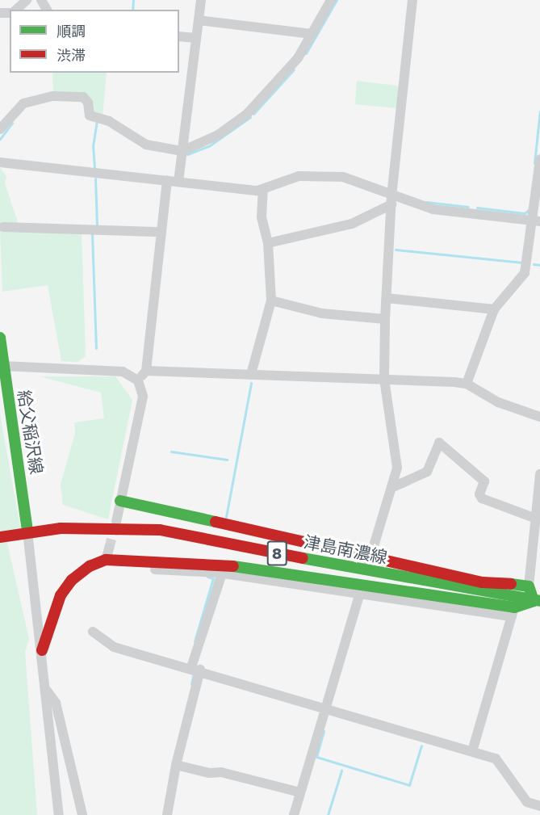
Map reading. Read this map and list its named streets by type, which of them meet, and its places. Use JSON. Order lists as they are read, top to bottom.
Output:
{
  "streets": {
    "street": ["給父稲沢線", "津島南濃線", "8"]
  },
  "crossings": [
    ["給父稲沢線", "津島南濃線"]
  ],
  "legend": ["順調", "渋滞"]
}
